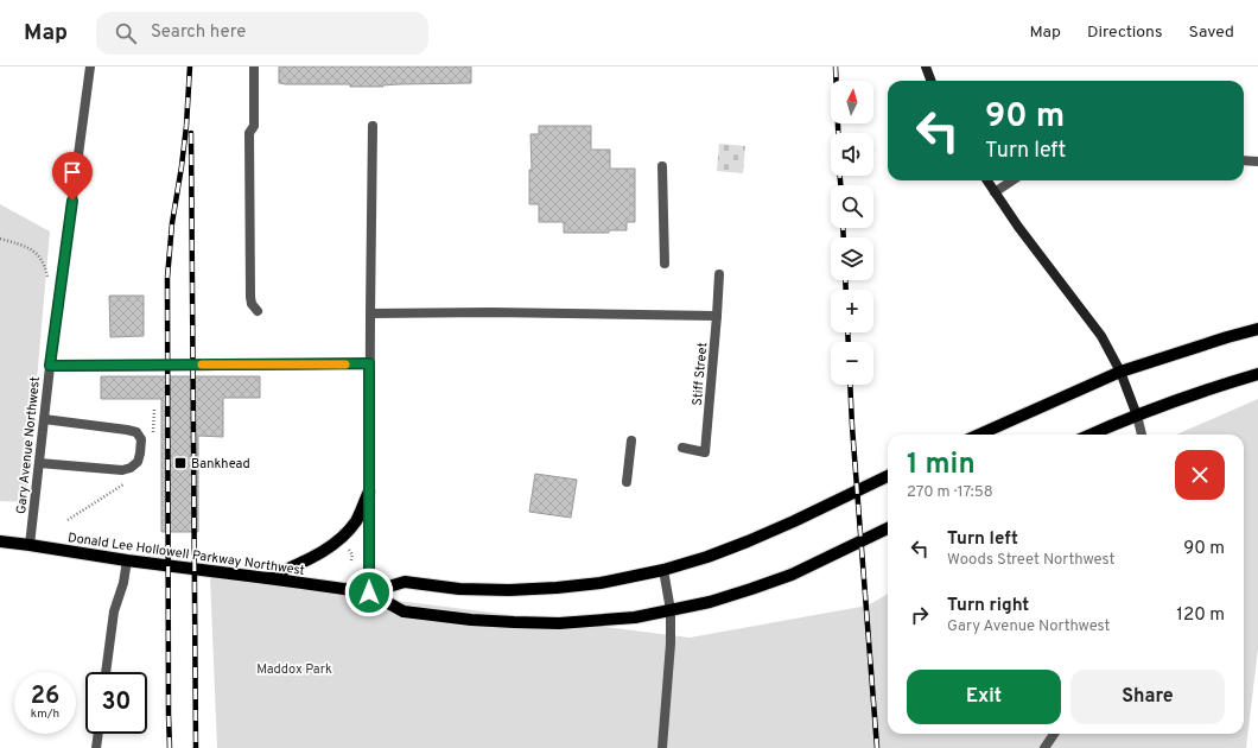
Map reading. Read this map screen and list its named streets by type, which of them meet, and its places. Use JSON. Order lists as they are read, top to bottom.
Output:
{
  "streets": {
    "main road": ["Donald Lee Hollowell Parkway Northwest"],
    "street": ["Stiff Street", "Gary Avenue Northwest"]
  },
  "crossings": [
    ["Gary Avenue Northwest", "Donald Lee Hollowell Parkway Northwest"]
  ],
  "parks": ["Maddox Park"],
  "places": {
    "transit": ["Bankhead"]
  },
  "north": "top",
  "page": {
    "header": "Map",
    "search": "Search here",
    "nav": ["Map", "Directions", "Saved"],
    "map_buttons": ["+", "−"],
    "turn": ["90 m", "Turn left"],
    "heading": ["1 min", "270 m · 17:58"],
    "list": [
      {
        "name": "Turn left",
        "note": "Woods Street Northwest",
        "value": "90 m"
      },
      {
        "name": "Turn right",
        "note": "Gary Avenue Northwest",
        "value": "120 m"
      }
    ],
    "buttons": ["Exit", "Share"],
    "speed": "26 km/h",
    "limit": "30"
  }
}
